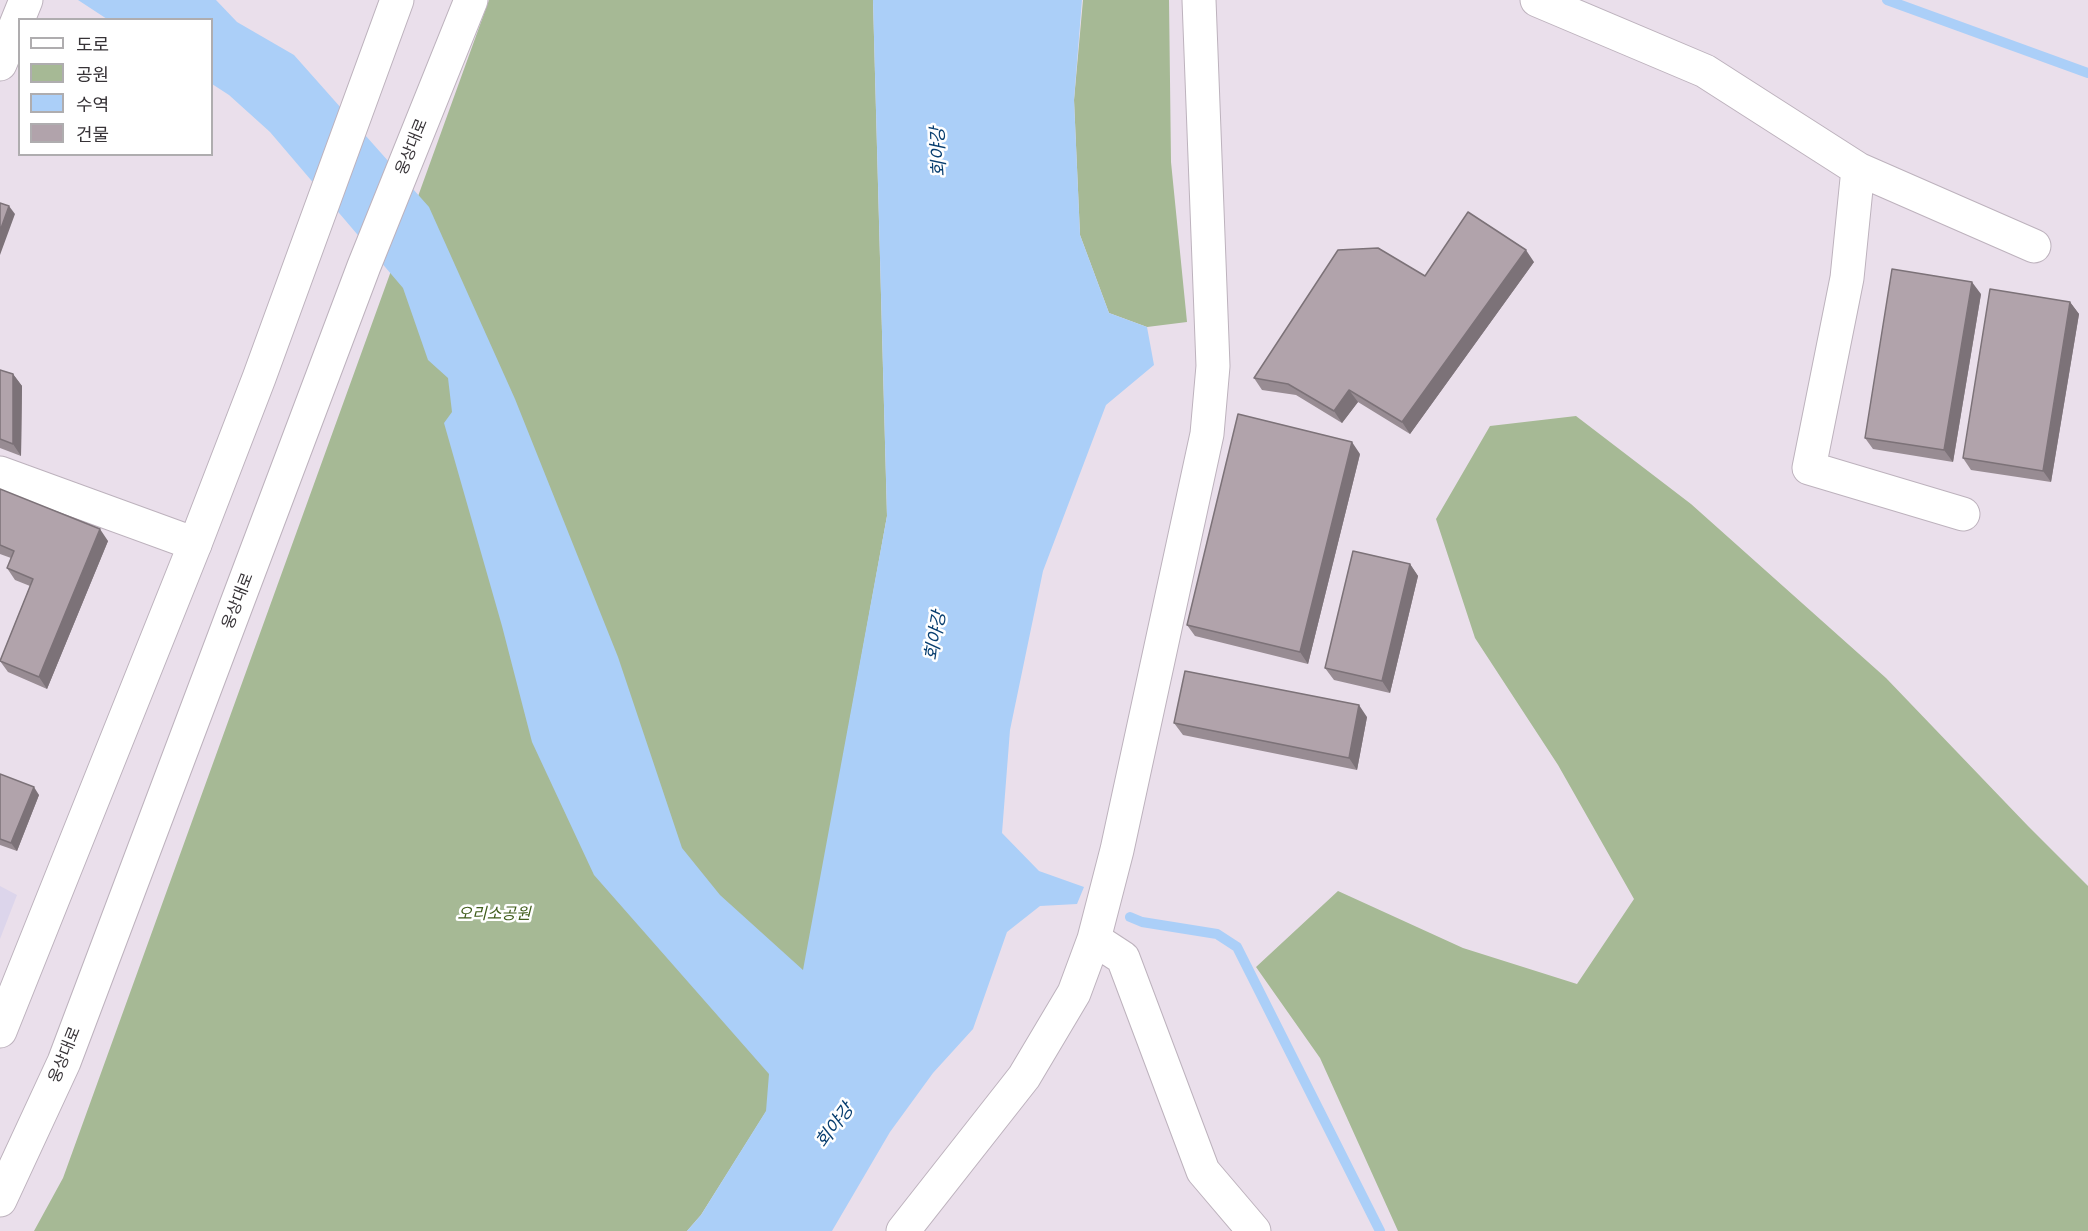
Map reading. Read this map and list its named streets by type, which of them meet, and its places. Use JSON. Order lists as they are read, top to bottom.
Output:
{
  "streets": {
    "street": ["웅상대로"]
  },
  "water": ["회야강"],
  "parks": ["오리소공원"],
  "legend": [
    "도로",
    "공원",
    "수역",
    "건물"
  ]
}
